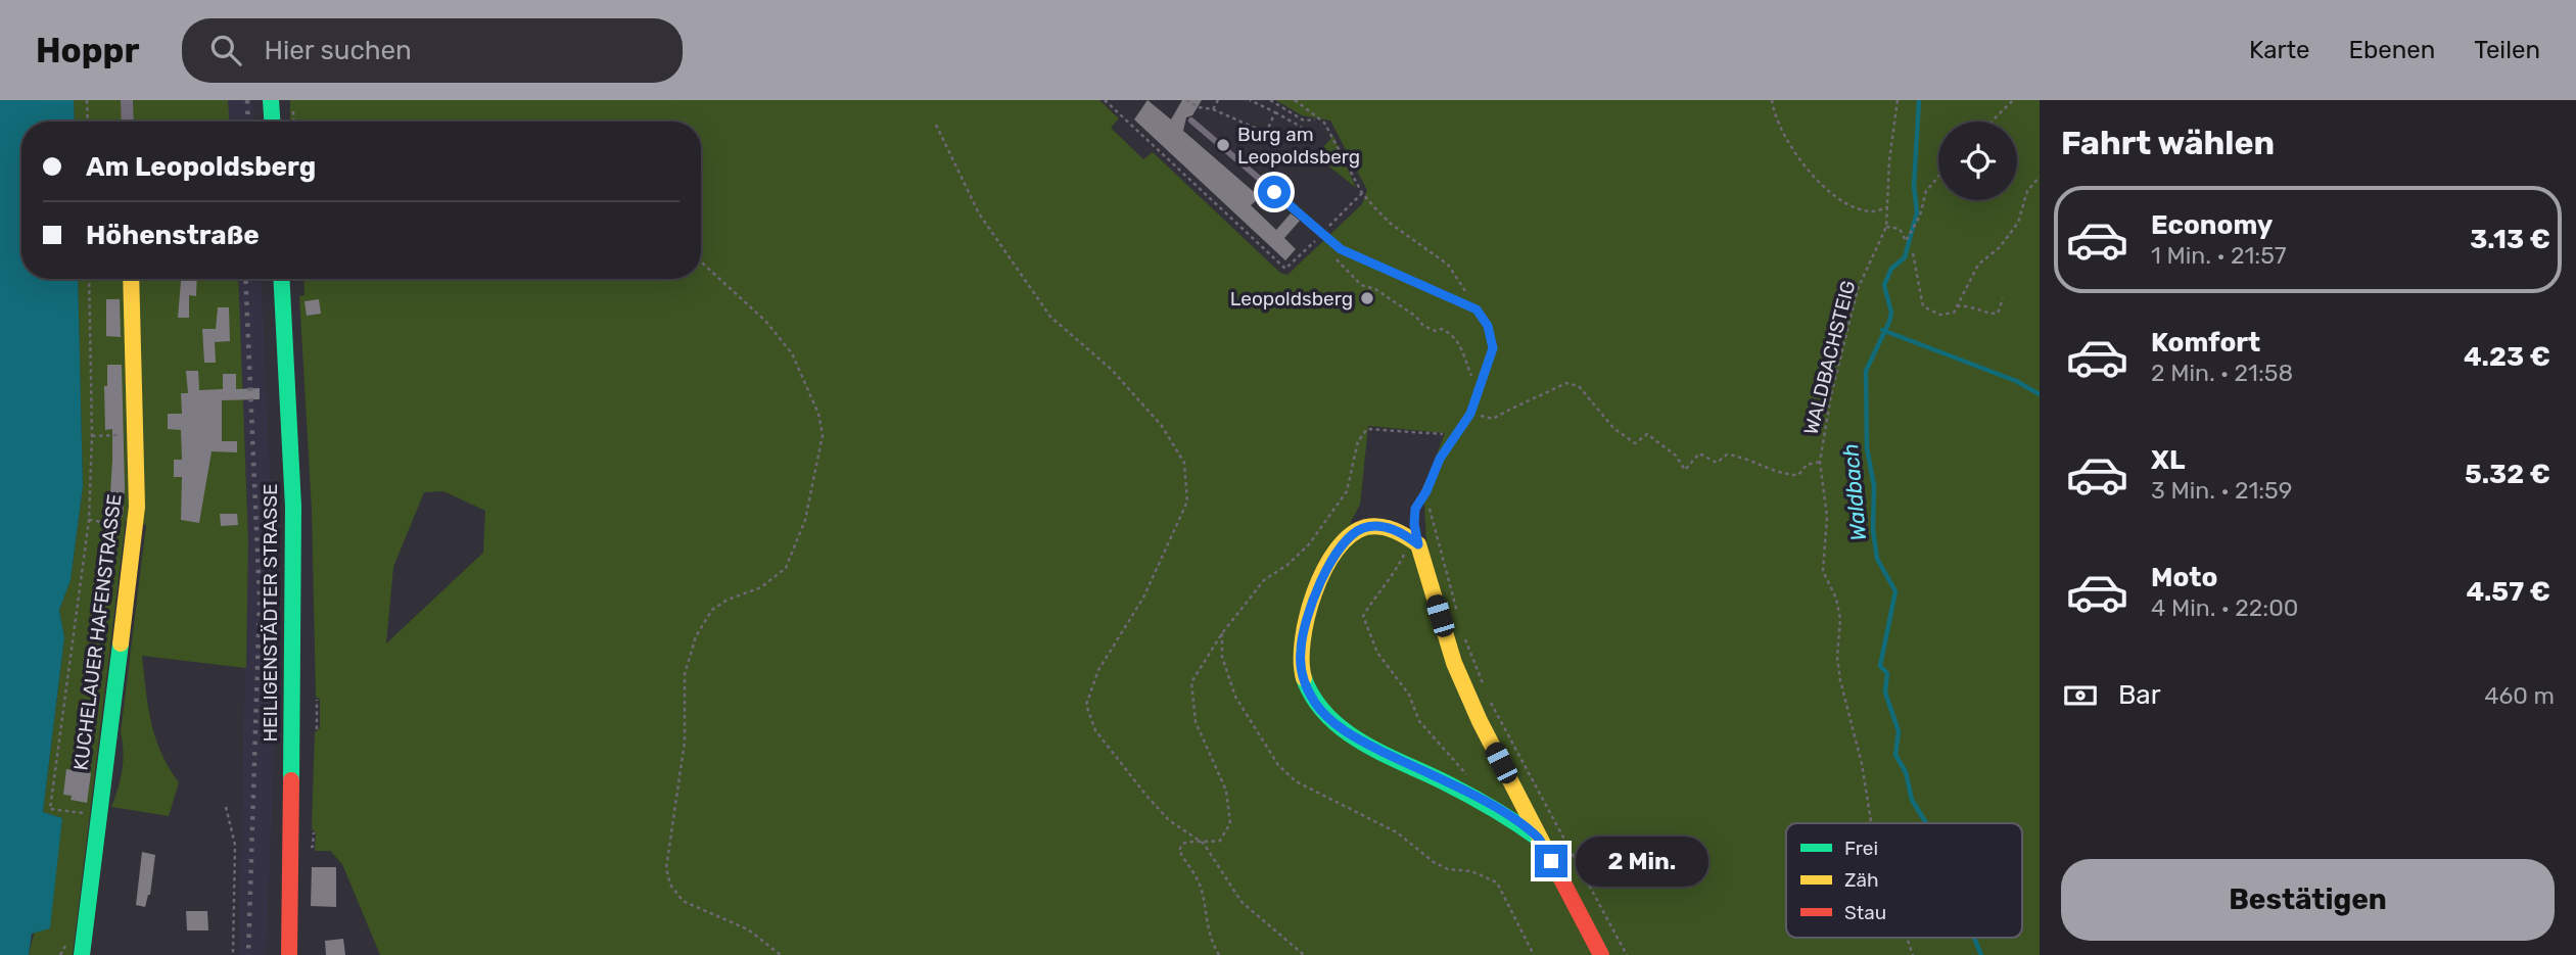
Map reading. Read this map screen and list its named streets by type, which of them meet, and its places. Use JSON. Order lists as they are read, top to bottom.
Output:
{
  "streets": {
    "street": ["HEILIGENSTÄDTER STRASSE", "KUCHELAUER HAFENSTRASSE"],
    "path": ["WALDBACHSTEIG"]
  },
  "water": ["Waldbach"],
  "places": ["Burg am Leopoldsberg", "Leopoldsberg"],
  "legend": ["Frei", "Zäh", "Stau"],
  "page": {
    "header": "Hoppr",
    "search": "Hier suchen",
    "nav": ["Karte", "Ebenen", "Teilen"],
    "heading": "Fahrt wählen",
    "banner": ["Am Leopoldsberg", "Höhenstraße"],
    "list": [
      {
        "name": "Economy",
        "note": "1 Min. · 21:57",
        "value": "3.13 €"
      },
      {
        "name": "Komfort",
        "note": "2 Min. · 21:58",
        "value": "4.23 €"
      },
      {
        "name": "XL",
        "note": "3 Min. · 21:59",
        "value": "5.32 €"
      },
      {
        "name": "Moto",
        "note": "4 Min. · 22:00",
        "value": "4.57 €"
      }
    ],
    "pay": ["Bar", "460 m"],
    "bubble": "2 Min.",
    "buttons": "Bestätigen"
  }
}
